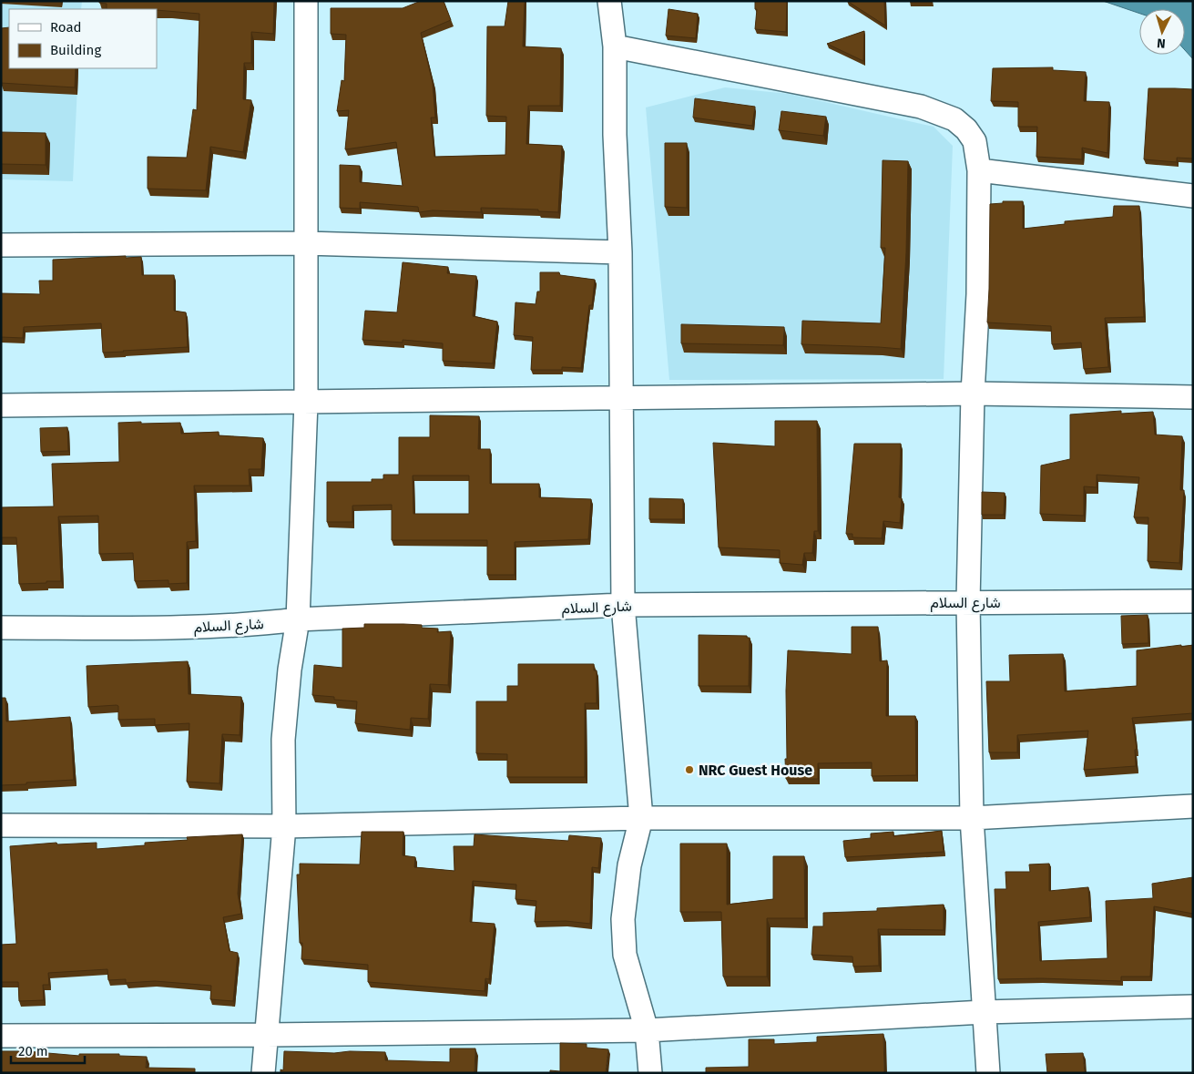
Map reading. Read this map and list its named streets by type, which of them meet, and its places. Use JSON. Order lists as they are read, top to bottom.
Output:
{
  "streets": {
    "street": ["شارع السلام"]
  },
  "places": ["NRC Guest House"],
  "legend": ["Road", "Building"],
  "scale_bar": "20 m",
  "north": "bottom"
}
